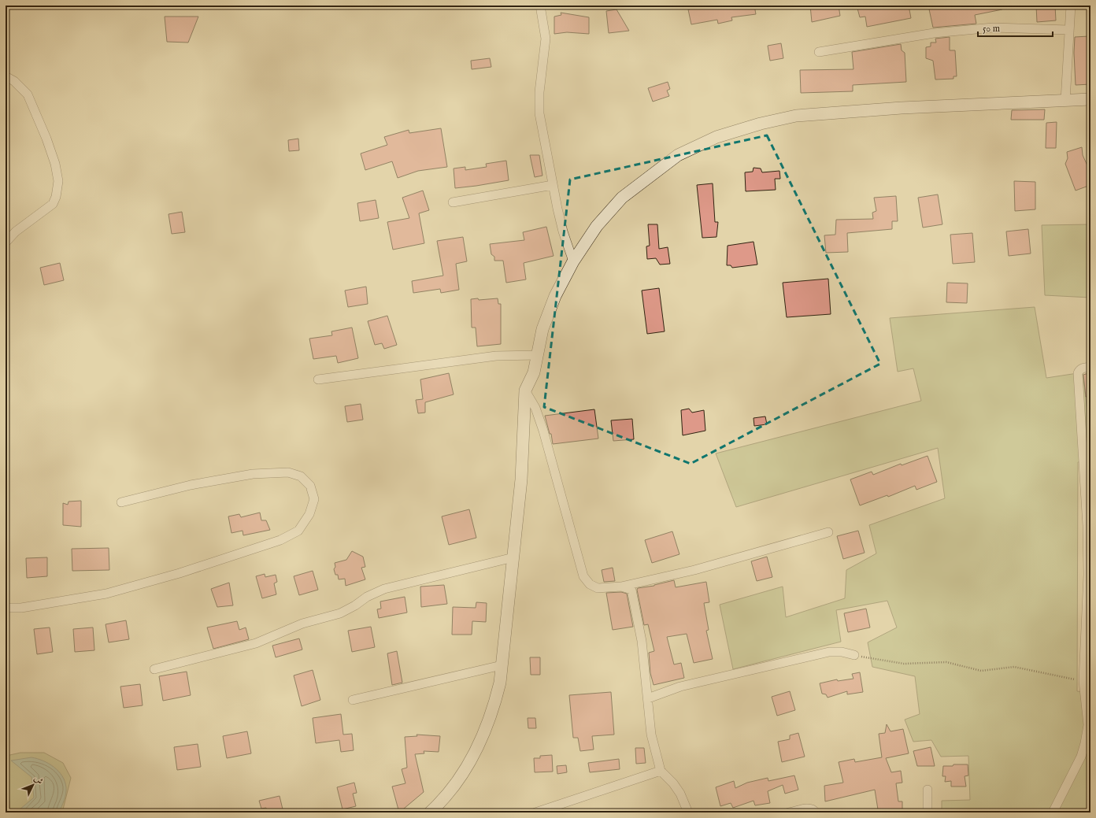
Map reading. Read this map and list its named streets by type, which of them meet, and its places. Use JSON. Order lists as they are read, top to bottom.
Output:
{
  "scale_bar": "50 m",
  "north": "top right"
}
